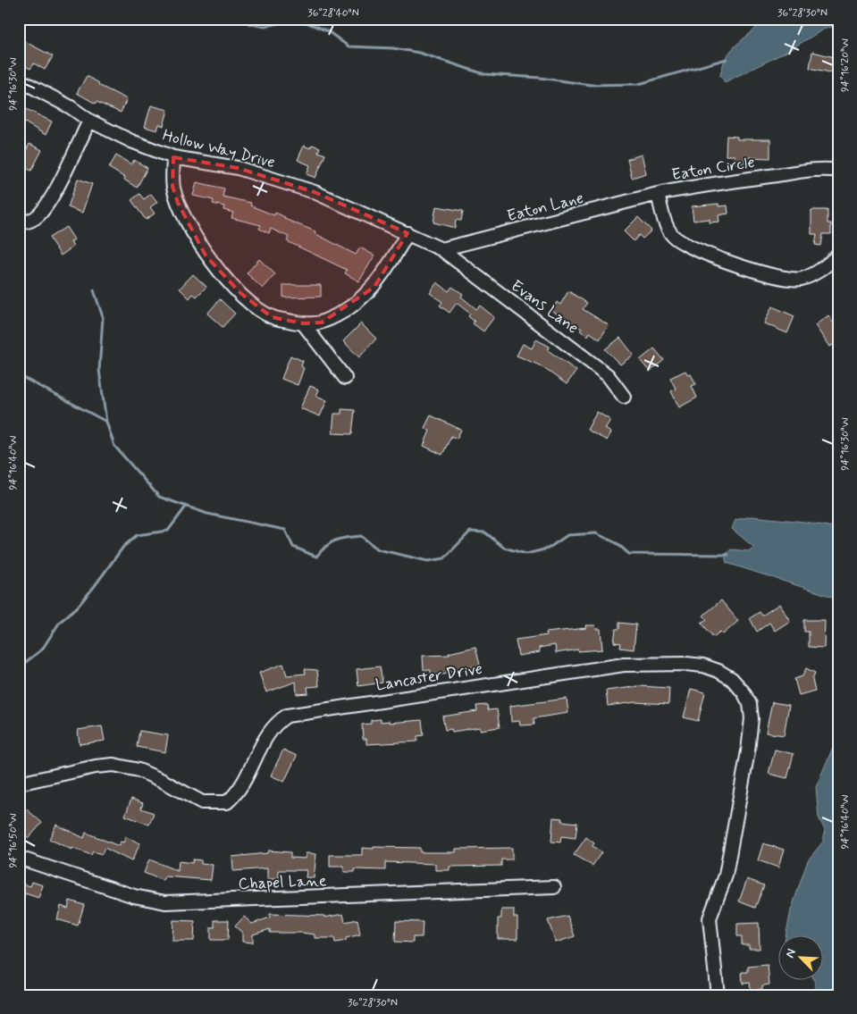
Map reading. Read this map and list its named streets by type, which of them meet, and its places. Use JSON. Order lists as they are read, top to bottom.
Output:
{
  "streets": {
    "street": [
      "Hollow Way Drive",
      "Eaton Circle",
      "Eaton Lane",
      "Evans Lane",
      "Lancaster Drive",
      "Chapel Lane"
    ]
  },
  "crossings": [
    ["Hollow Way Drive", "Eaton Lane"],
    ["Hollow Way Drive", "Evans Lane"],
    ["Eaton Circle", "Eaton Lane"],
    ["Eaton Lane", "Evans Lane"]
  ],
  "north": "top left",
  "coordinates": [
    "36°28'40\"N",
    "36°28'30\"N",
    "94°16'20\"W",
    "94°16'30\"W",
    "94°16'40\"W",
    "94°16'50\"W"
  ]
}
